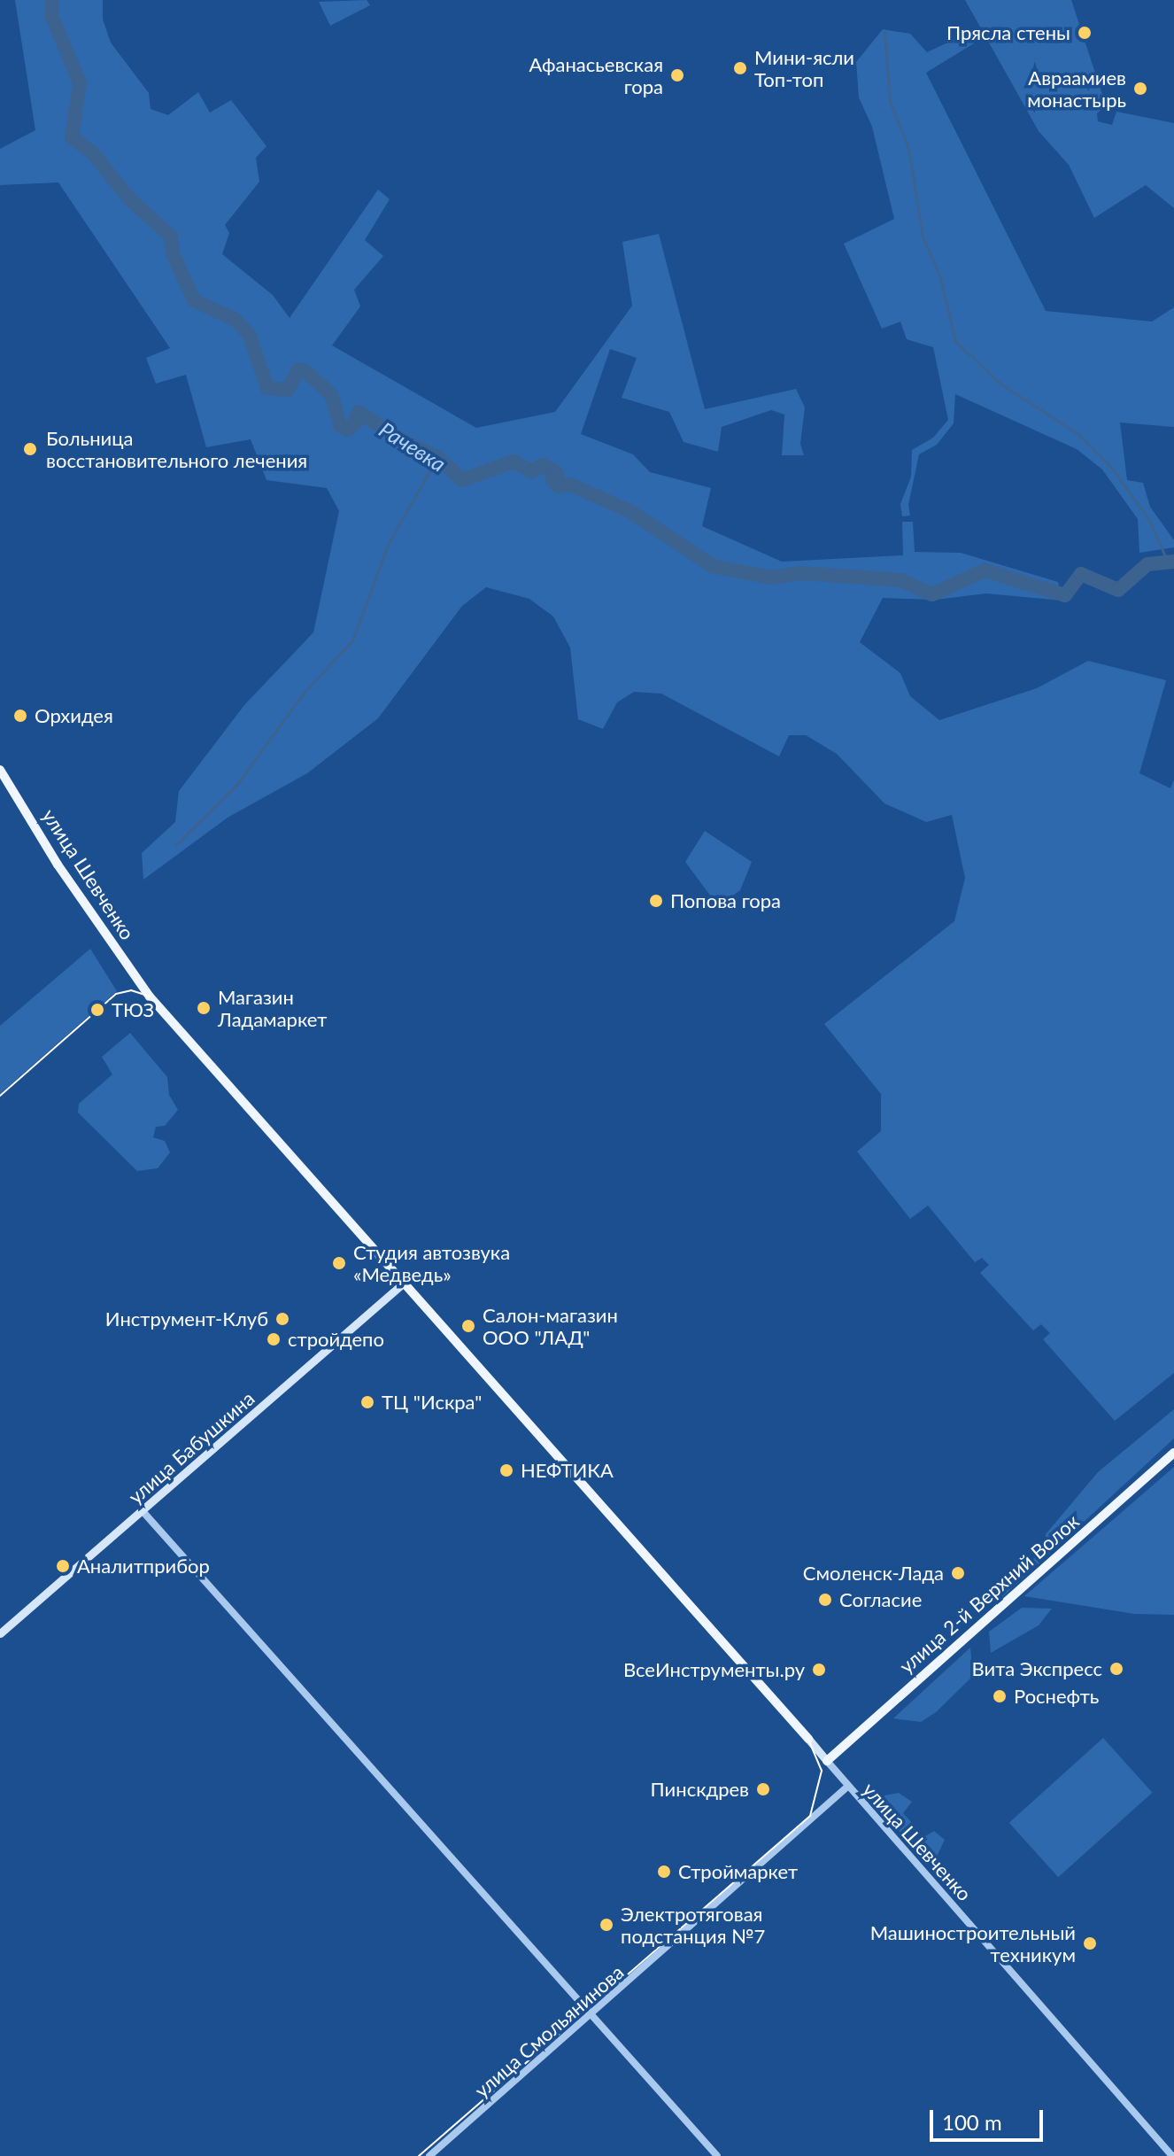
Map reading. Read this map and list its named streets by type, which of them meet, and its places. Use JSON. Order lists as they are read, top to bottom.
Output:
{
  "streets": {
    "main road": ["улица Шевченко", "улица Бабушкина", "улица 2-й Верхний Волок"],
    "street": ["улица Смольянинова"]
  },
  "crossings": [
    ["улица Шевченко", "улица Бабушкина"],
    ["улица Шевченко", "улица 2-й Верхний Волок"],
    ["улица Шевченко", "улица Смольянинова"]
  ],
  "water": ["Рачевка"],
  "places": [
    "Прясла стены",
    "Мини-ясли Топ-топ",
    "Афанасьевская гора",
    "Авраамиев монастырь",
    "Больница восстановительного лечения",
    "Орхидея",
    "Попова гора",
    "Магазин Ладамаркет",
    "ТЮЗ",
    "Студия автозвука «Медведь»",
    "Инструмент-Клуб",
    "Салон-магазин ООО \"ЛАД\"",
    "стройдепо",
    "ТЦ \"Искра\"",
    "НЕФТИКА",
    "Аналитприбор",
    "Смоленск-Лада",
    "Согласие",
    "Вита Экспресс",
    "ВсеИнструменты.ру",
    "Роснефть",
    "Пинскдрев",
    "Строймаркет",
    "Электротяговая подстанция №7",
    "Машиностроительный техникум"
  ],
  "scale_bar": "100 m"
}
